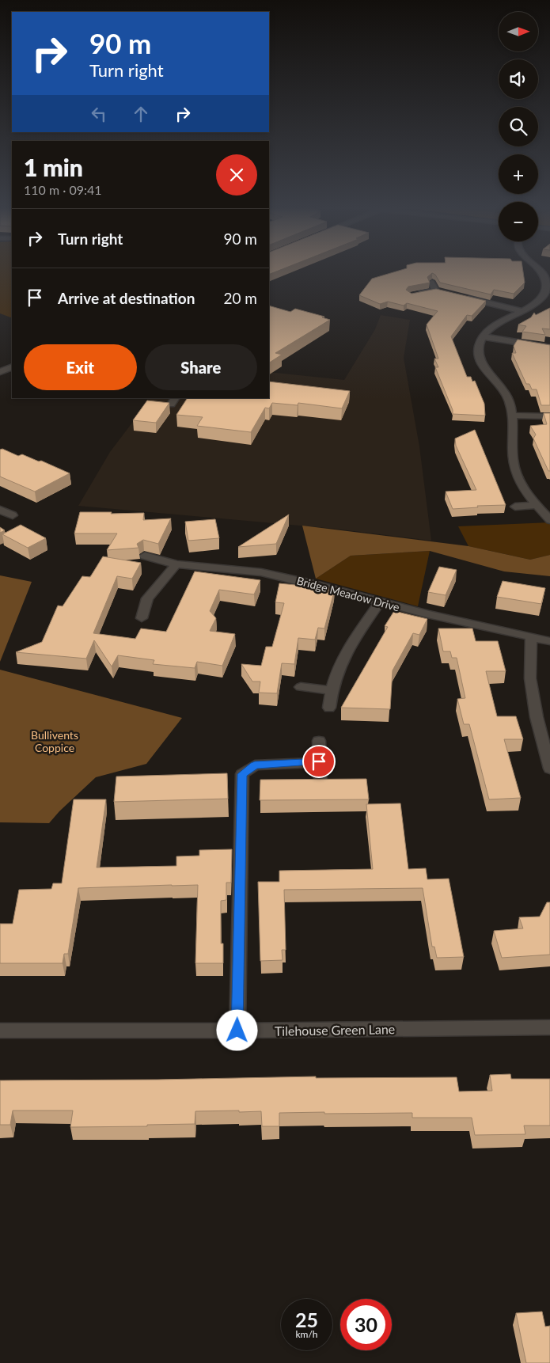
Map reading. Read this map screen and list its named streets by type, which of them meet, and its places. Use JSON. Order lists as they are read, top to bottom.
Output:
{
  "streets": {
    "street": ["Bridge Meadow Drive", "Tilehouse Green Lane"]
  },
  "parks": ["Bullivents Coppice"],
  "north": "right",
  "page": {
    "map_buttons": ["+", "−"],
    "turn": ["90 m", "Turn right"],
    "heading": ["1 min", "110 m · 09:41"],
    "list": [
      {
        "name": "Turn right",
        "value": "90 m"
      },
      {
        "name": "Arrive at destination",
        "value": "20 m"
      }
    ],
    "buttons": ["Exit", "Share"],
    "speed": "25 km/h",
    "limit": "30"
  }
}
